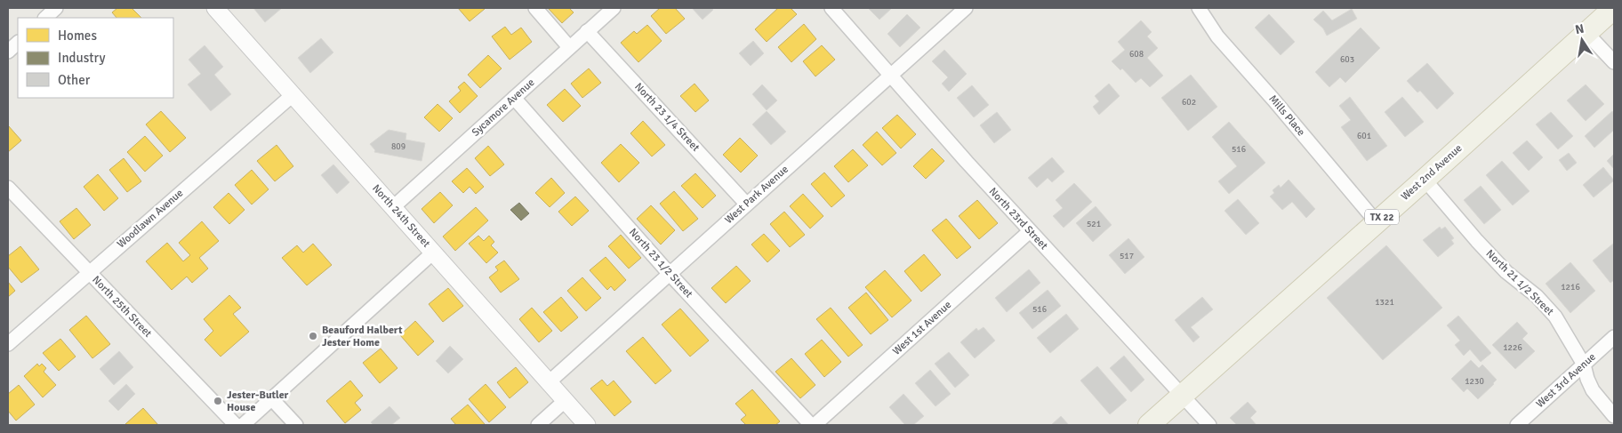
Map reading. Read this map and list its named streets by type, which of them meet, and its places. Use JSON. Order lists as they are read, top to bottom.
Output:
{
  "streets": {
    "main road": ["West 2nd Avenue", "TX 22"],
    "street": [
      "Sycamore Avenue",
      "Mills Place",
      "North 23 1/4 Street",
      "West Park Avenue",
      "North 24th Street",
      "Woodlawn Avenue",
      "North 23rd Street",
      "North 23 1/2 Street",
      "North 21 1/2 Street",
      "North 25th Street",
      "West 1st Avenue",
      "West 3rd Avenue"
    ]
  },
  "crossings": [
    ["Sycamore Avenue", "North 23 1/4 Street"],
    ["Sycamore Avenue", "North 24th Street"],
    ["Sycamore Avenue", "North 23 1/2 Street"],
    ["Mills Place", "West 2nd Avenue"],
    ["North 23 1/4 Street", "West Park Avenue"],
    ["West 2nd Avenue", "North 23rd Street"],
    ["West 2nd Avenue", "North 21 1/2 Street"],
    ["West Park Avenue", "North 24th Street"],
    ["West Park Avenue", "North 23rd Street"],
    ["West Park Avenue", "North 23 1/2 Street"],
    ["North 24th Street", "Woodlawn Avenue"],
    ["Woodlawn Avenue", "North 25th Street"],
    ["North 23rd Street", "West 1st Avenue"],
    ["North 23 1/2 Street", "West 1st Avenue"],
    ["North 21 1/2 Street", "West 3rd Avenue"]
  ],
  "places": ["Beauford Halbert Jester Home", "Jester-Butler House"],
  "house_numbers": [
    "608",
    "603",
    "602",
    "601",
    "809",
    "516",
    "521",
    "517",
    "1216",
    "1321",
    "516",
    "1226",
    "1230"
  ],
  "legend": ["Homes", "Industry", "Other"],
  "north": "top"
}
